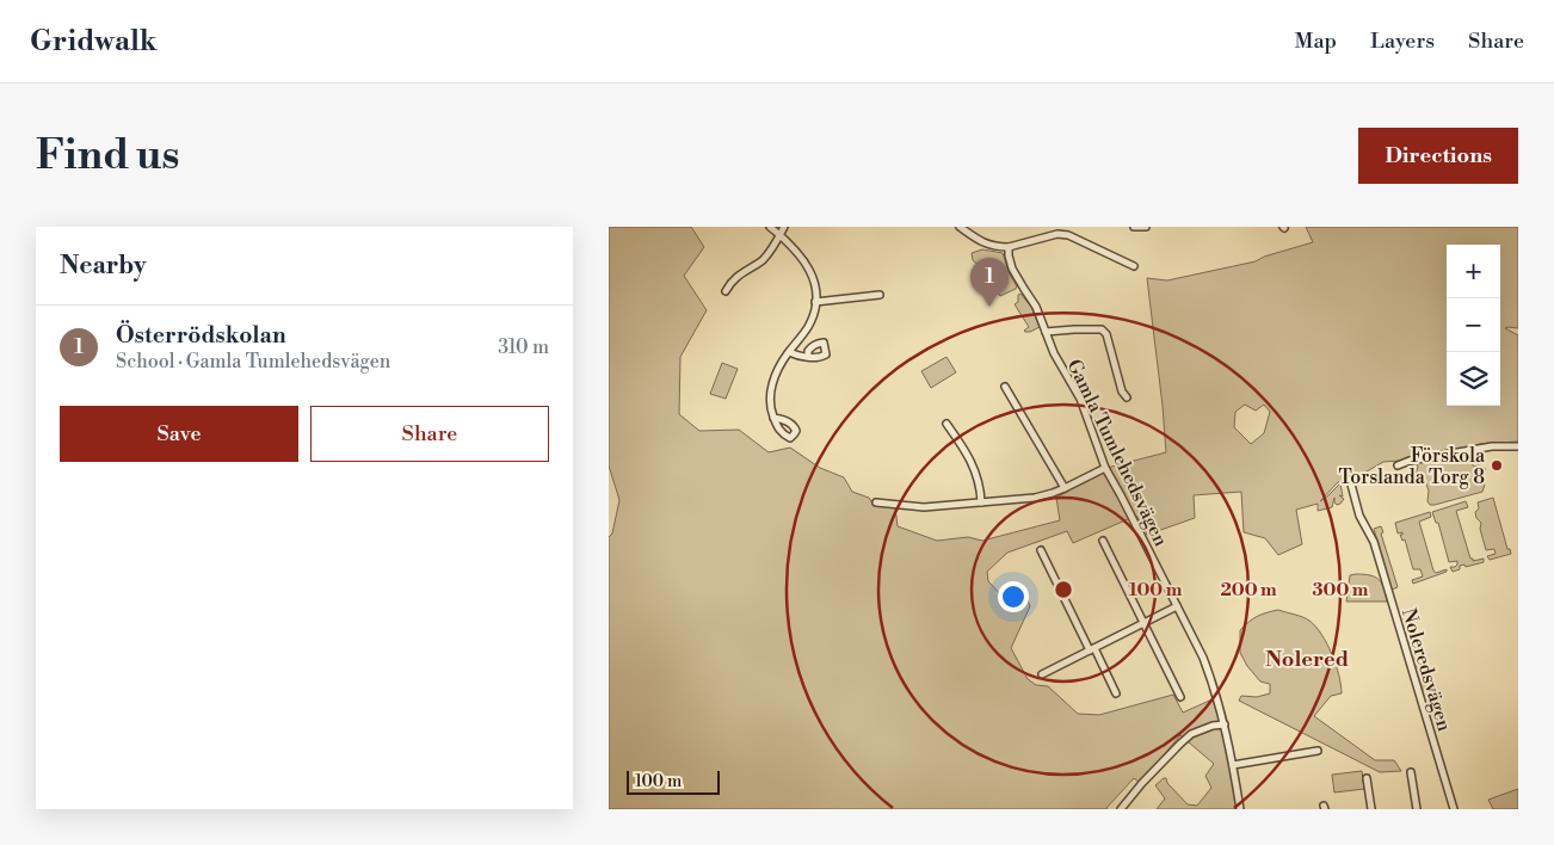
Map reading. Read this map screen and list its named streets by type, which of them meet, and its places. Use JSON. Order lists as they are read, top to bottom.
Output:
{
  "streets": {
    "street": ["Gamla Tumlehedsvägen", "Noleredsvägen"]
  },
  "districts": ["Nolered"],
  "places": ["Förskola Torslanda Torg 8"],
  "scale_bar": "100 m",
  "page": {
    "header": "Gridwalk",
    "nav": ["Map", "Layers", "Share"],
    "buttons": [
      "Directions",
      ["Save", "Share"]
    ],
    "title": "Find us",
    "heading": "Nearby",
    "map_buttons": ["+", "−"],
    "pins": "1",
    "list": [
      {
        "mark": "1",
        "name": "Österrödskolan",
        "note": "School · Gamla Tumlehedsvägen",
        "value": "310 m"
      }
    ],
    "scale": "100 m"
  },
  "rings": ["100 m", "200 m", "300 m"]
}
